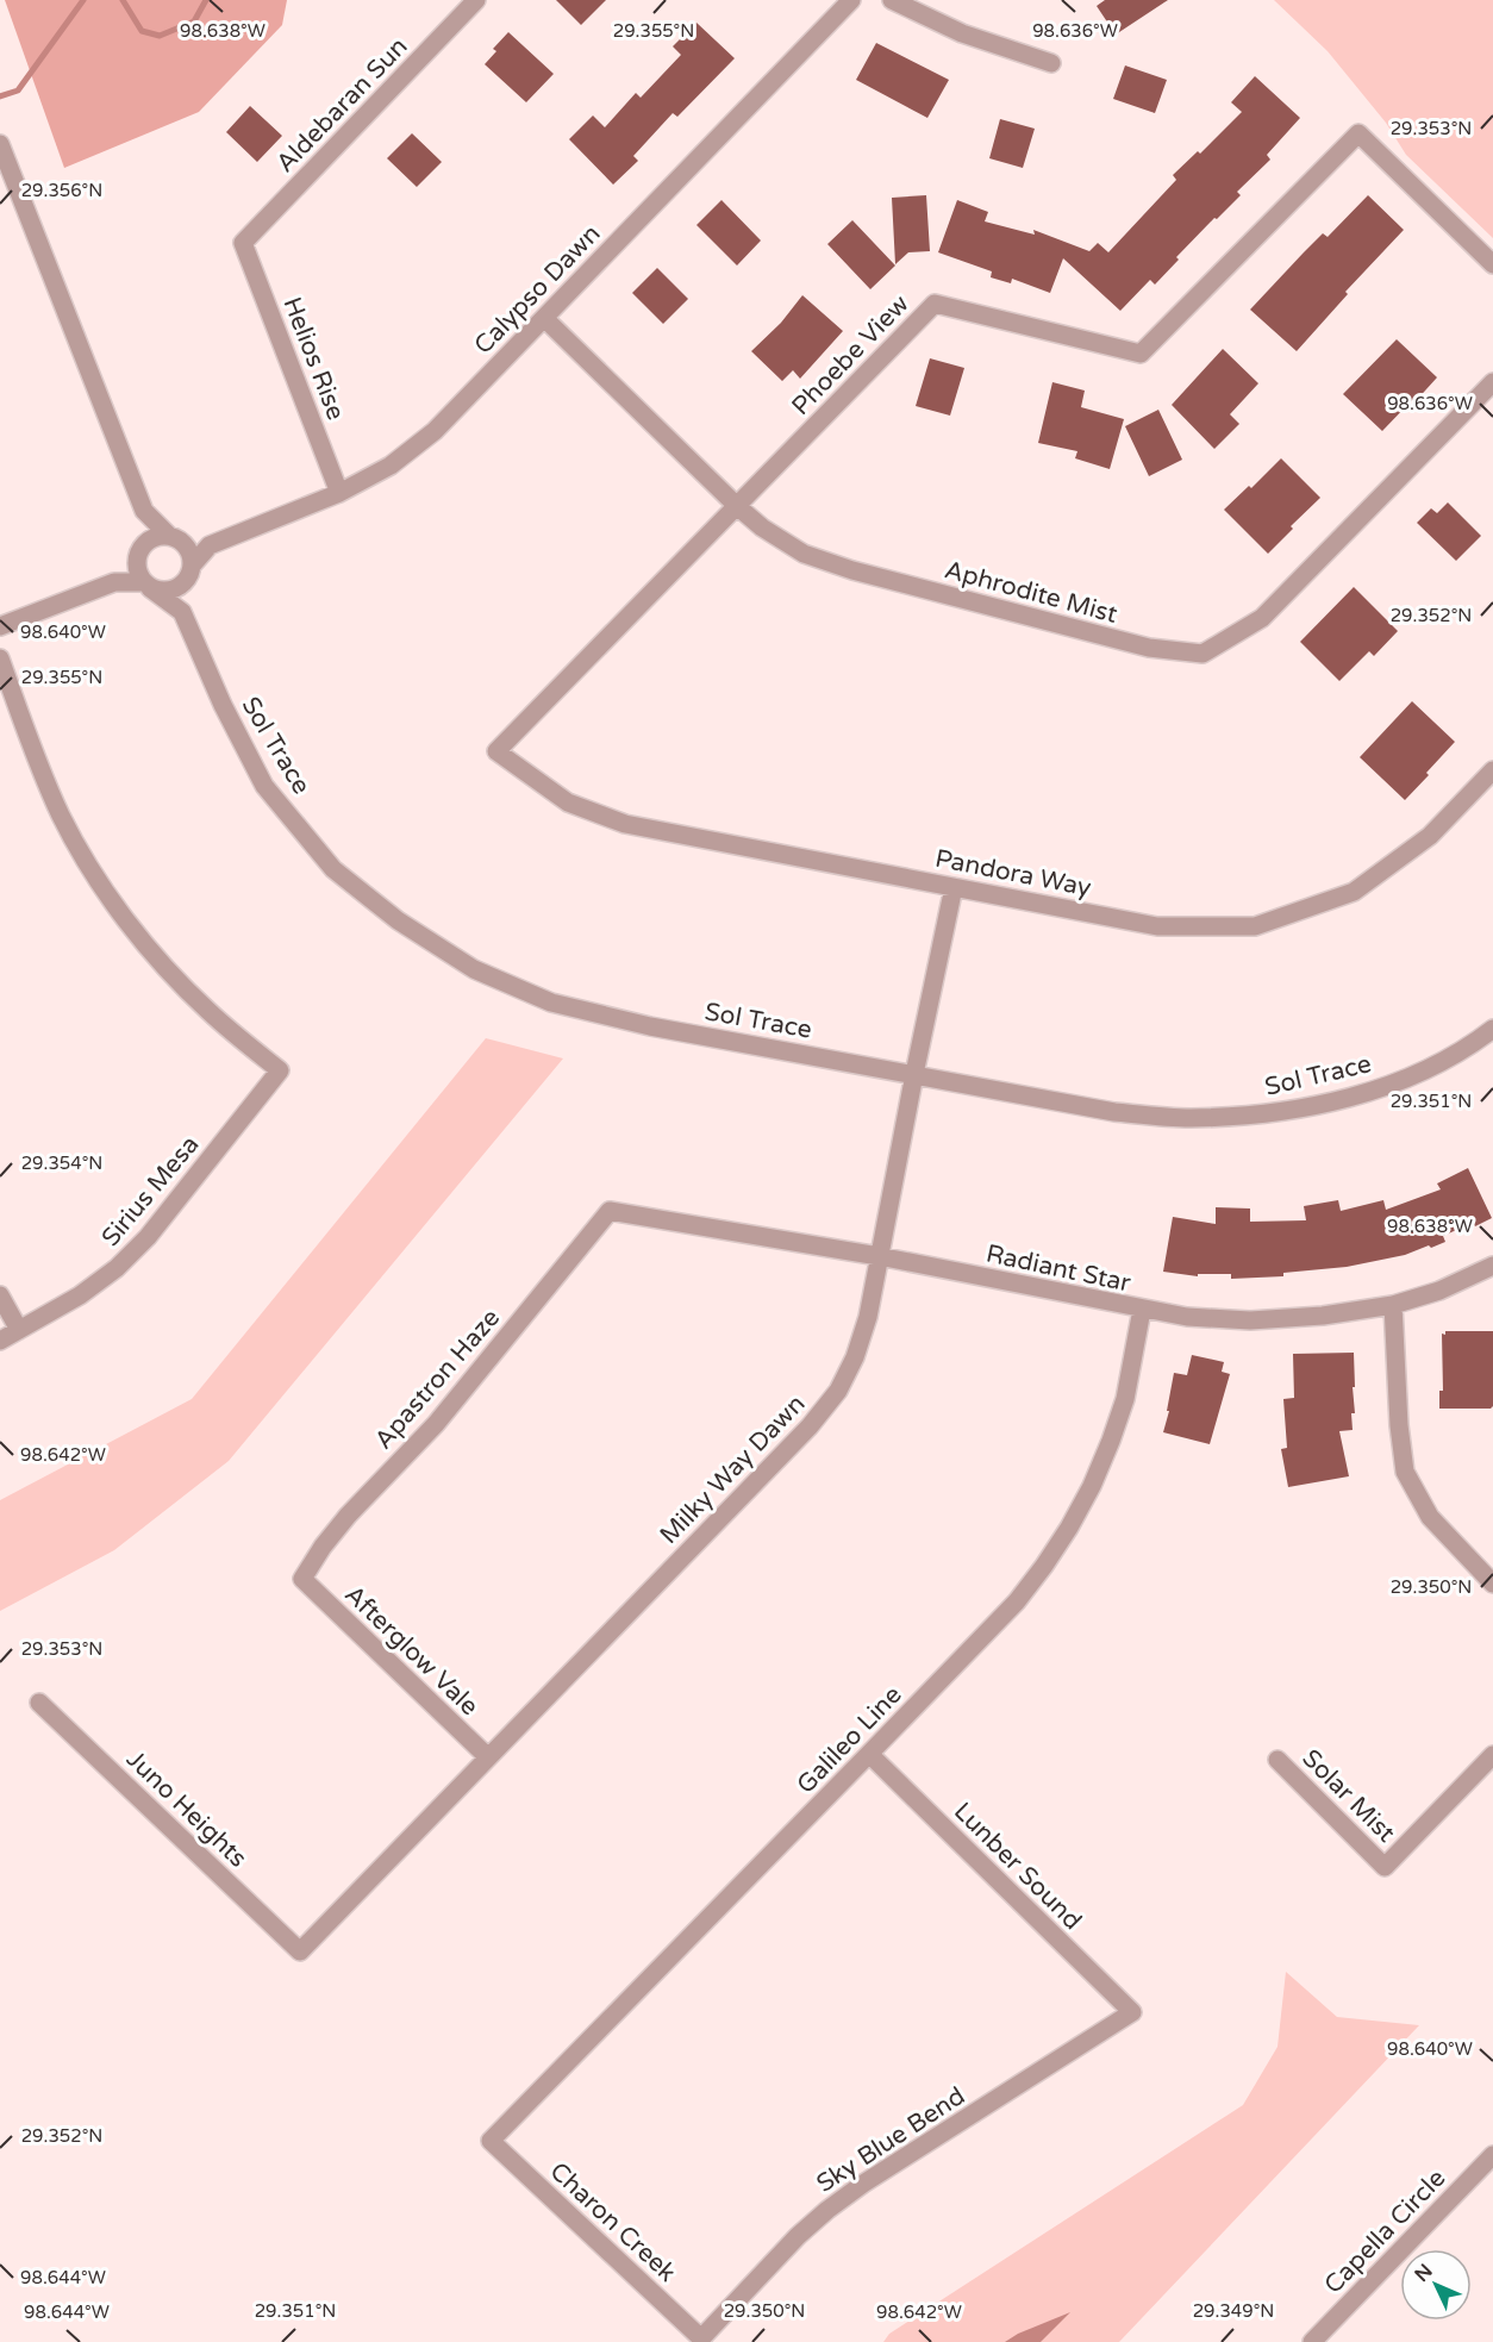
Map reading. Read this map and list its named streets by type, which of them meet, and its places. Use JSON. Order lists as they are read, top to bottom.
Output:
{
  "streets": {
    "street": [
      "Aldebaran Sun",
      "Calypso Dawn",
      "Phoebe View",
      "Helios Rise",
      "Aphrodite Mist",
      "Sol Trace",
      "Pandora Way",
      "Sirius Mesa",
      "Radiant Star",
      "Apastron Haze",
      "Milky Way Dawn",
      "Afterglow Vale",
      "Galileo Line",
      "Solar Mist",
      "Juno Heights",
      "Lunber Sound",
      "Sky Blue Bend",
      "Charon Creek",
      "Capella Circle"
    ]
  },
  "crossings": [
    ["Aldebaran Sun", "Helios Rise"],
    ["Calypso Dawn", "Helios Rise"],
    ["Calypso Dawn", "Aphrodite Mist"],
    ["Calypso Dawn", "Sol Trace"],
    ["Phoebe View", "Aphrodite Mist"],
    ["Phoebe View", "Pandora Way"],
    ["Sol Trace", "Milky Way Dawn"],
    ["Pandora Way", "Milky Way Dawn"],
    ["Radiant Star", "Apastron Haze"],
    ["Radiant Star", "Milky Way Dawn"],
    ["Radiant Star", "Galileo Line"],
    ["Apastron Haze", "Afterglow Vale"],
    ["Milky Way Dawn", "Afterglow Vale"],
    ["Milky Way Dawn", "Juno Heights"],
    ["Galileo Line", "Lunber Sound"],
    ["Galileo Line", "Charon Creek"],
    ["Lunber Sound", "Sky Blue Bend"],
    ["Sky Blue Bend", "Charon Creek"]
  ],
  "north": "top left",
  "coordinates": [
    "98.638°W",
    "98.636°W",
    "29.355°N",
    "29.353°N",
    "29.356°N",
    "29.352°N",
    "98.640°W",
    "29.351°N",
    "29.354°N",
    "98.642°W",
    "29.350°N",
    "98.644°W",
    "29.349°N"
  ]
}
